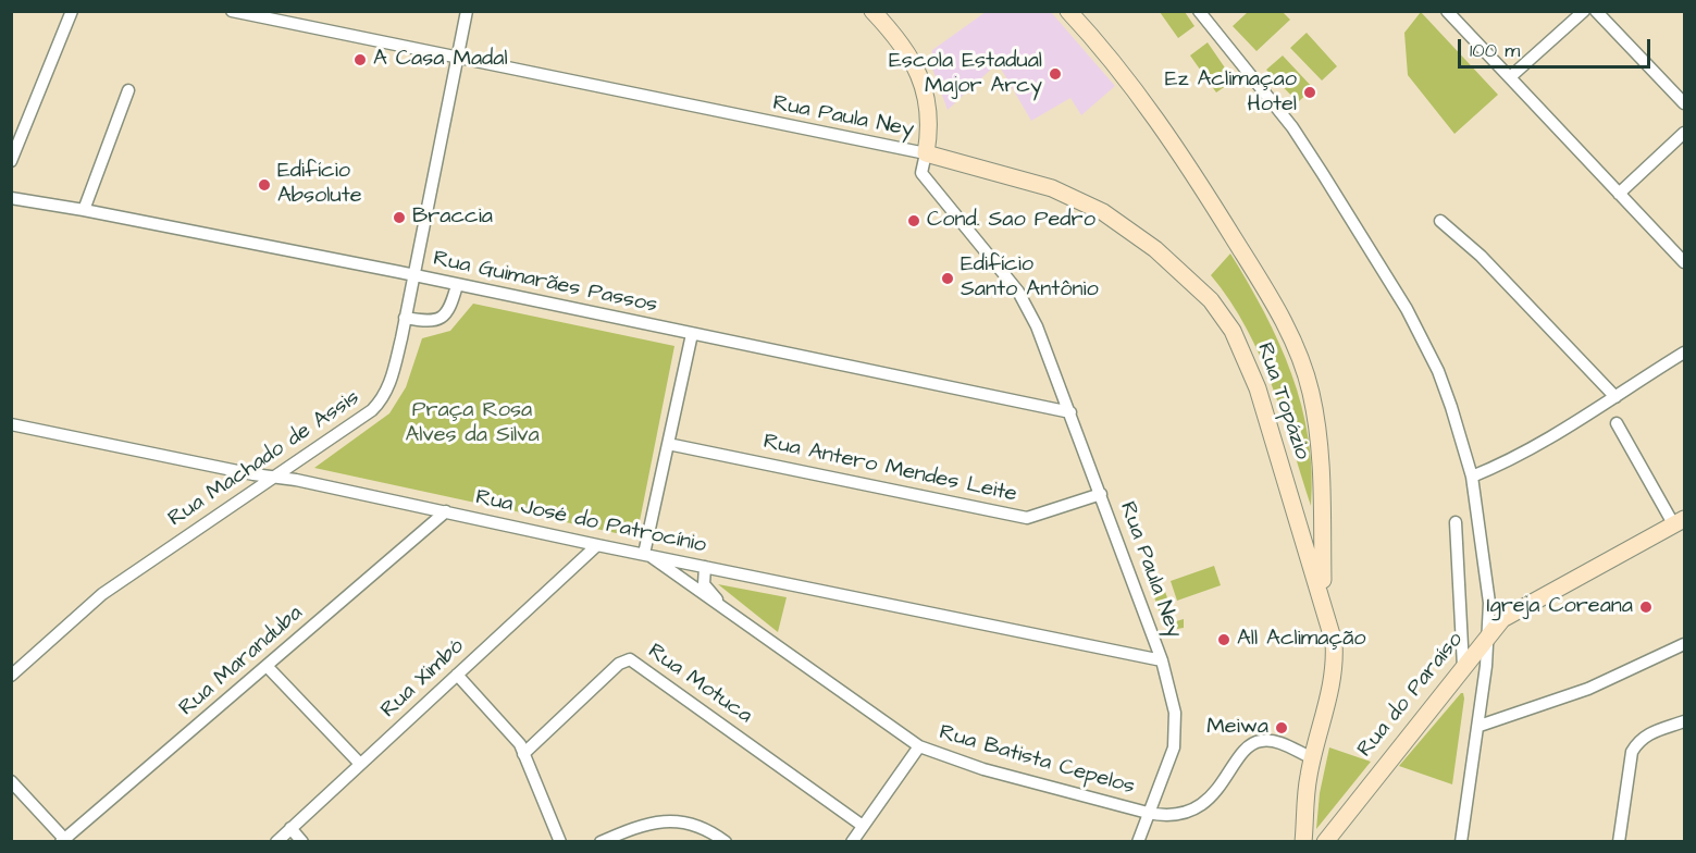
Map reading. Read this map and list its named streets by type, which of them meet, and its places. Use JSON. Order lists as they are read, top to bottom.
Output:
{
  "streets": {
    "street": [
      "Rua Paula Ney",
      "Rua Guimarães Passos",
      "Rua Topázio",
      "Rua Machado de Assis",
      "Rua Antero Mendes Leite",
      "Rua José do Patrocínio",
      "Rua Maranduba",
      "Rua Ximbó",
      "Rua Motuca",
      "Rua do Paraíso",
      "Rua Batista Cepelos"
    ]
  },
  "crossings": [
    ["Rua Paula Ney", "Rua Guimarães Passos"],
    ["Rua Paula Ney", "Rua Topázio"],
    ["Rua Paula Ney", "Rua Machado de Assis"],
    ["Rua Paula Ney", "Rua Antero Mendes Leite"],
    ["Rua Paula Ney", "Rua José do Patrocínio"],
    ["Rua Paula Ney", "Rua Batista Cepelos"],
    ["Rua Guimarães Passos", "Rua Machado de Assis"],
    ["Rua Topázio", "Rua Batista Cepelos"],
    ["Rua Machado de Assis", "Rua José do Patrocínio"],
    ["Rua José do Patrocínio", "Rua Maranduba"],
    ["Rua José do Patrocínio", "Rua Ximbó"],
    ["Rua José do Patrocínio", "Rua Batista Cepelos"]
  ],
  "parks": ["Praça Rosa Alves da Silva"],
  "places": [
    "A Casa Madal",
    "Escola Estadual Major Arcy",
    "Ez Aclimaçao Hotel",
    "Edifício Absolute",
    "Braccia",
    "Cond. Sao Pedro",
    "Edifício Santo Antônio",
    "Igreja Coreana",
    "All Aclimação",
    "Meiwa"
  ],
  "scale_bar": "100 m"
}
